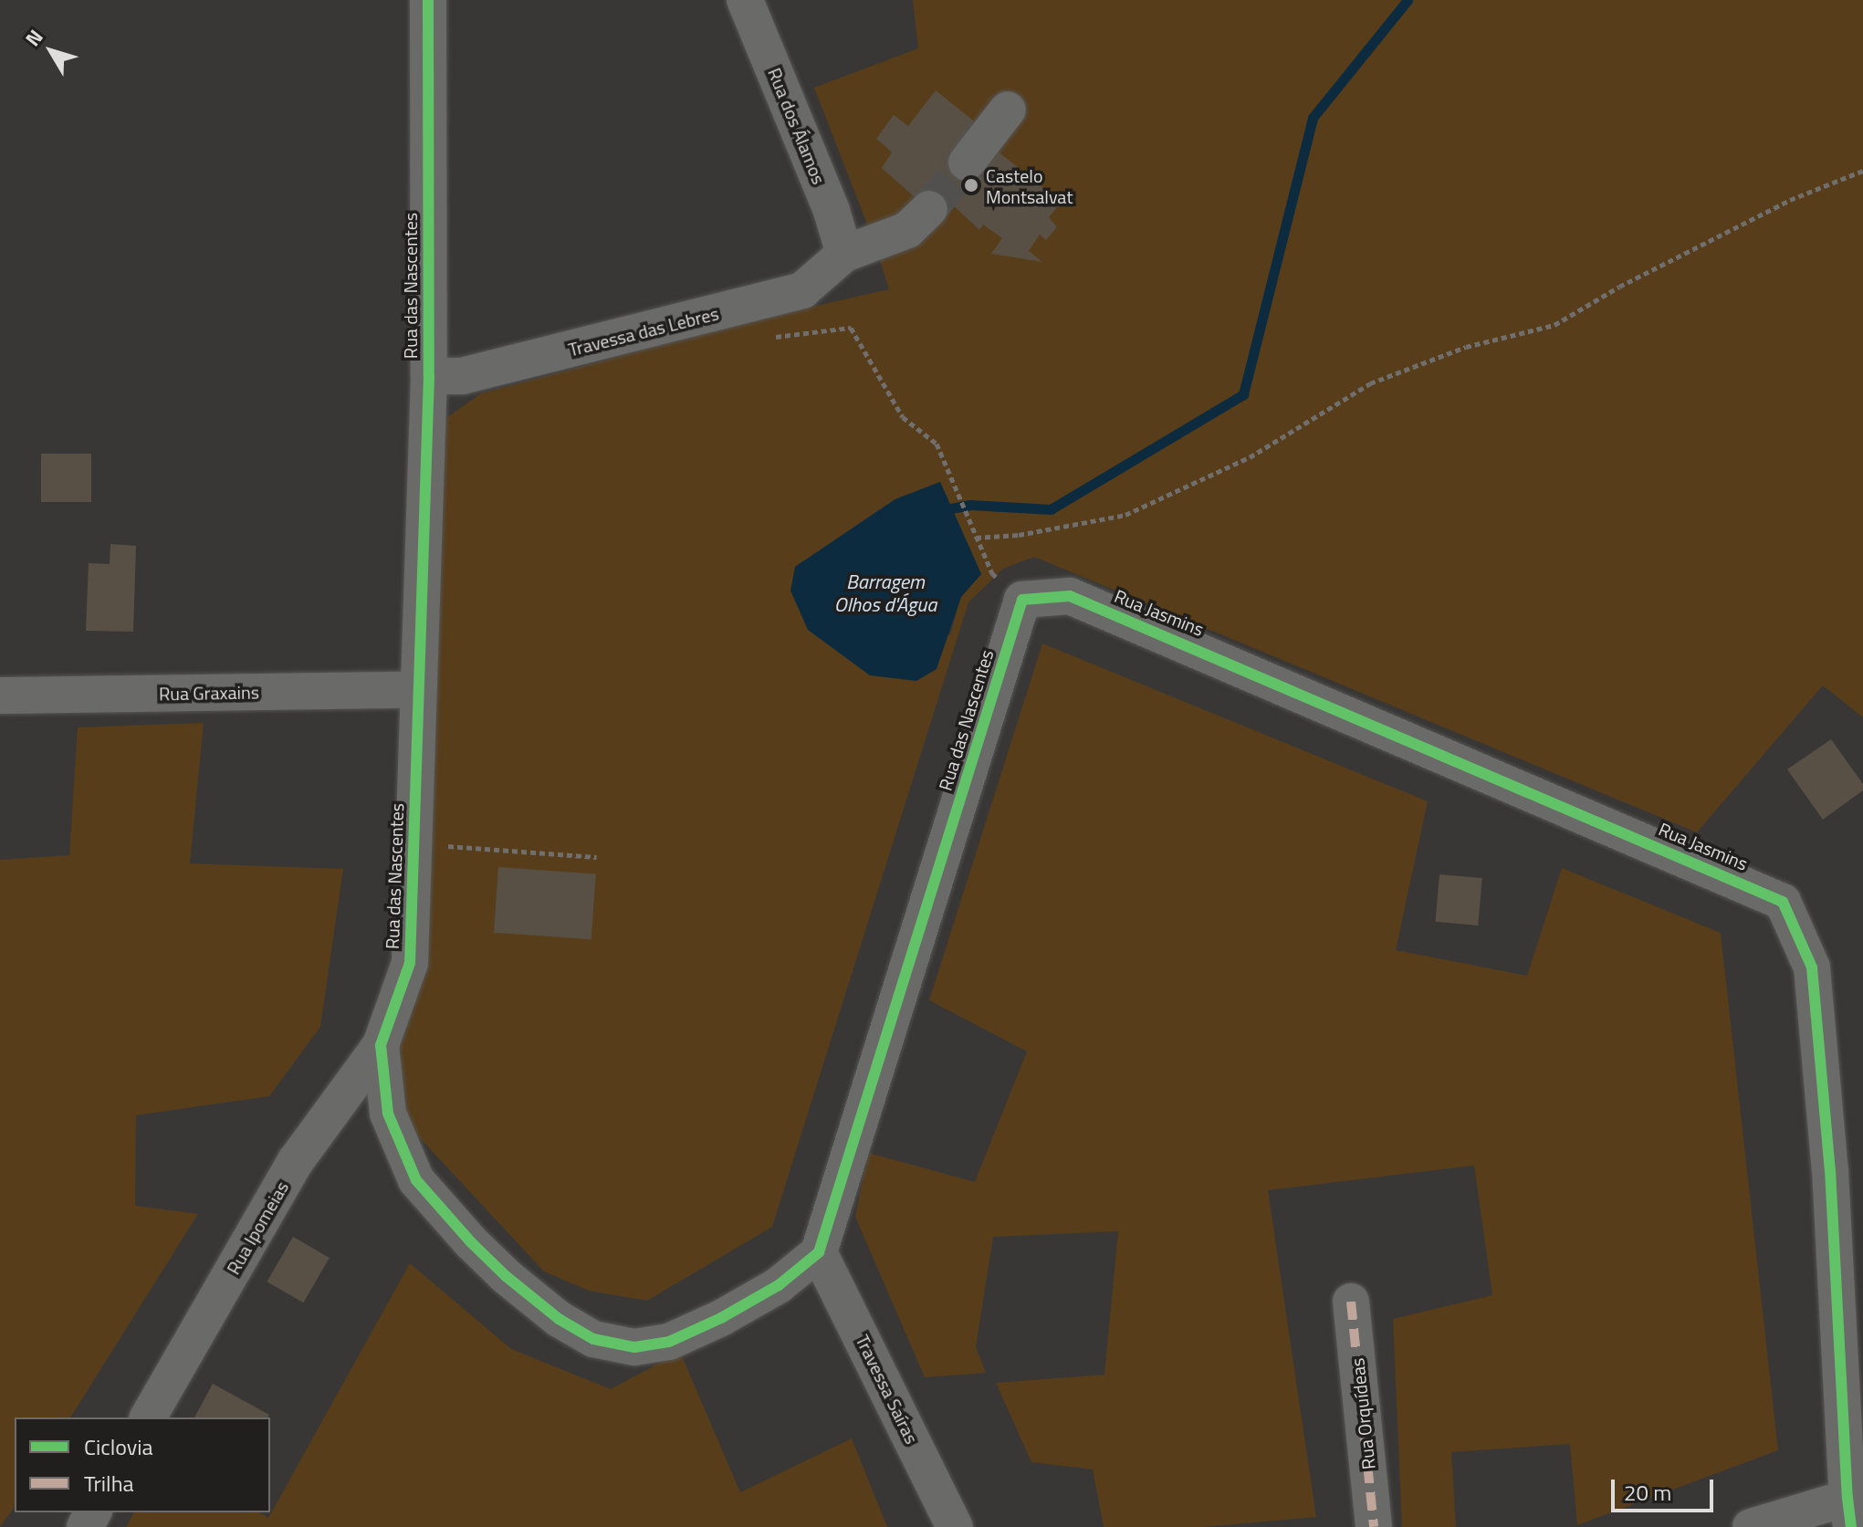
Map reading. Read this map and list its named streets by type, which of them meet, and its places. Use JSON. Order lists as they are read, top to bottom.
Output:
{
  "streets": {
    "street": [
      "Rua dos Álamos",
      "Rua das Nascentes",
      "Travessa das Lebres",
      "Rua Jasmins",
      "Rua Graxains",
      "Rua Ipomeias",
      "Travessa Saíras",
      "Rua Orquídeas"
    ]
  },
  "crossings": [
    ["Rua dos Álamos", "Travessa das Lebres"],
    ["Rua das Nascentes", "Travessa das Lebres"],
    ["Rua das Nascentes", "Rua Jasmins"],
    ["Rua das Nascentes", "Rua Graxains"],
    ["Rua das Nascentes", "Rua Ipomeias"],
    ["Rua das Nascentes", "Travessa Saíras"]
  ],
  "water": ["Barragem Olhos d'Água"],
  "places": ["Castelo Montsalvat"],
  "legend": ["Ciclovia", "Trilha"],
  "scale_bar": "20 m",
  "north": "top left"
}
